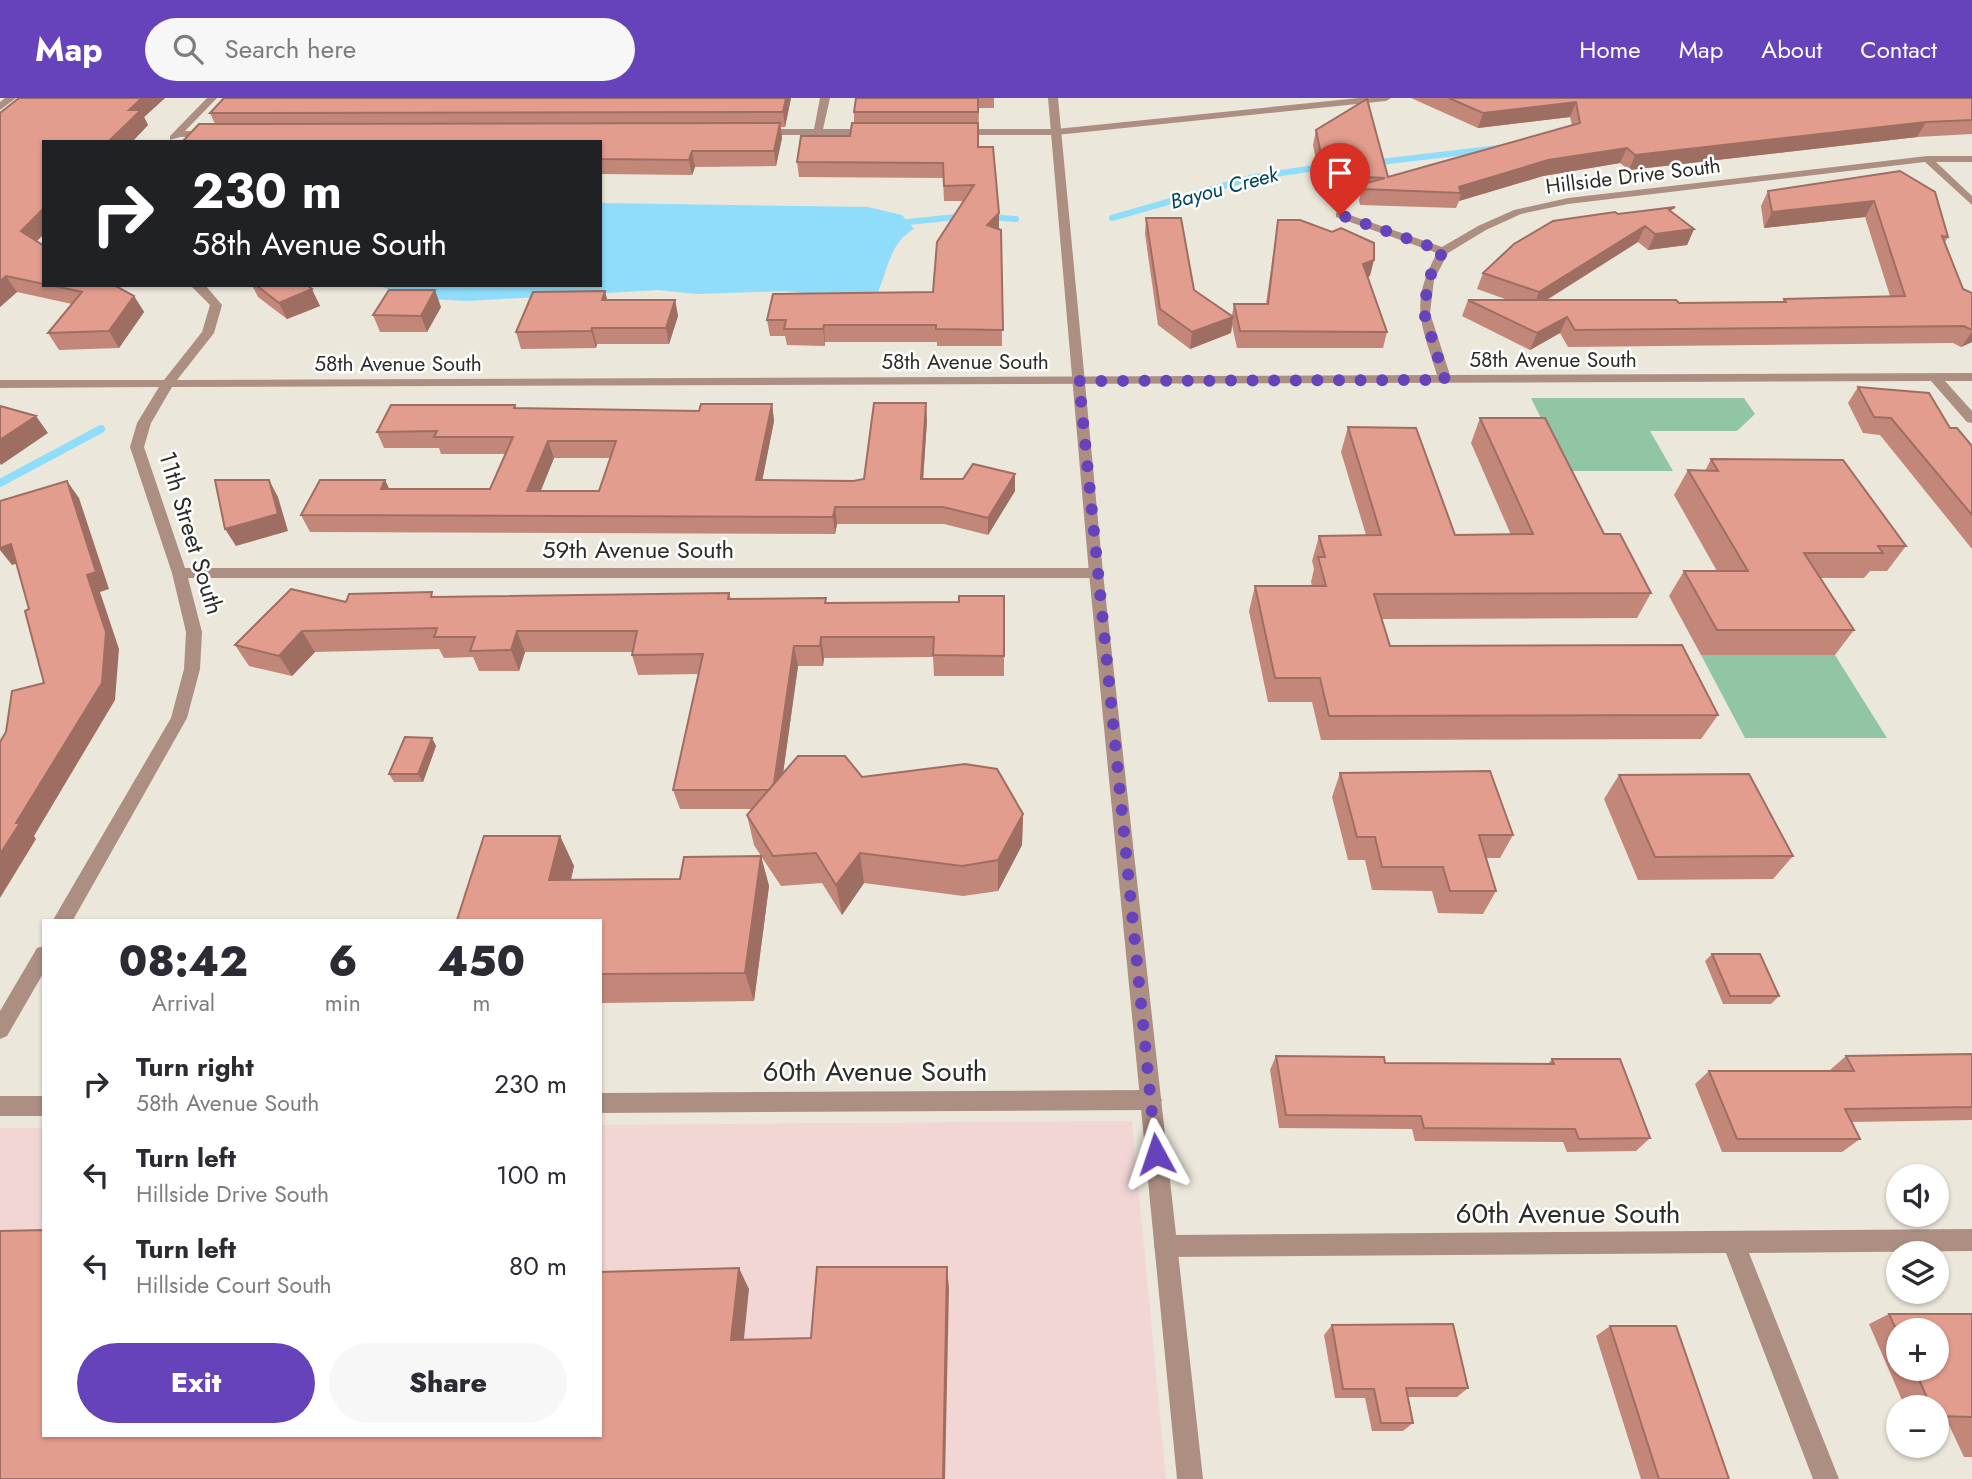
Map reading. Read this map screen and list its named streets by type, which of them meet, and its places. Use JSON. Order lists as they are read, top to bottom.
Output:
{
  "streets": {
    "street": [
      "Hillside Drive South",
      "58th Avenue South",
      "11th Street South",
      "59th Avenue South",
      "60th Avenue South"
    ]
  },
  "crossings": [
    ["58th Avenue South", "11th Street South"],
    ["11th Street South", "59th Avenue South"]
  ],
  "water": ["Bayou Creek"],
  "page": {
    "header": "Map",
    "search": "Search here",
    "nav": [
      "Home",
      "Map",
      "About",
      "Contact"
    ],
    "turn": ["230 m", "58th Avenue South"],
    "eta": [
      "08:42",
      "Arrival",
      "6",
      "min",
      "450",
      "m"
    ],
    "list": [
      {
        "name": "Turn right",
        "note": "58th Avenue South",
        "value": "230 m"
      },
      {
        "name": "Turn left",
        "note": "Hillside Drive South",
        "value": "100 m"
      },
      {
        "name": "Turn left",
        "note": "Hillside Court South",
        "value": "80 m"
      }
    ],
    "map_buttons": ["+", "−"],
    "buttons": ["Exit", "Share"]
  }
}
